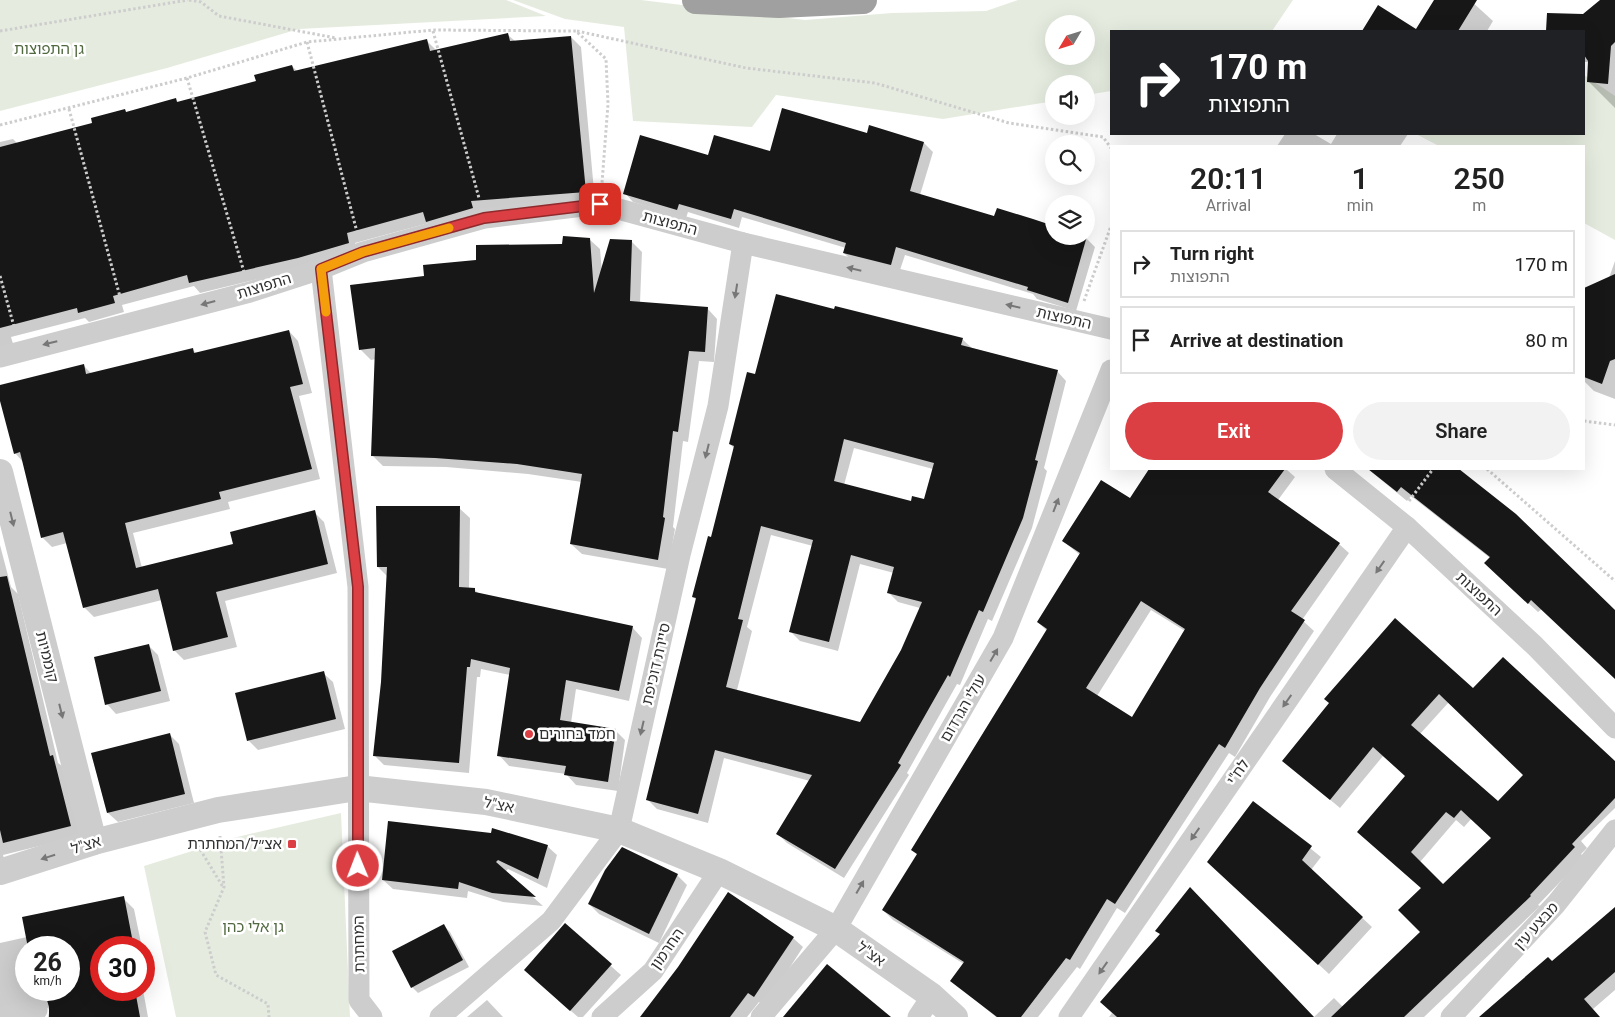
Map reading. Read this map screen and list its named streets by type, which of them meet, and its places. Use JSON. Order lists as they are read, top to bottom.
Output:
{
  "streets": {
    "street": [
      "התפוצות",
      "קוממיות",
      "סיירת דוכיפת",
      "עולי הגרדום",
      "לח\"י",
      "אצ\"ל",
      "מבצע עין",
      "המחתרת",
      "החרמון"
    ]
  },
  "crossings": [
    ["התפוצות", "סיירת דוכיפת"],
    ["התפוצות", "לח\"י"],
    ["התפוצות", "המחתרת"],
    ["קוממיות", "אצ\"ל"],
    ["סיירת דוכיפת", "אצ\"ל"],
    ["עולי הגרדום", "אצ\"ל"],
    ["אצ\"ל", "המחתרת"],
    ["אצ\"ל", "החרמון"]
  ],
  "one_way": [
    "התפוצות",
    "קוממיות",
    "סיירת דוכיפת",
    "עולי הגרדום",
    "לח\"י"
  ],
  "parks": ["גן התפוצות", "גן אלי כהן"],
  "places": {
    "other": ["חמד בחורים"],
    "transit": ["אצ״ל/המחתרת"]
  },
  "north": "bottom left",
  "page": {
    "turn": ["170 m", "התפוצות"],
    "eta": [
      "20:11",
      "Arrival",
      "1",
      "min",
      "250",
      "m"
    ],
    "list": [
      {
        "name": "Turn right",
        "note": "התפוצות",
        "value": "170 m"
      },
      {
        "name": "Arrive at destination",
        "value": "80 m"
      }
    ],
    "buttons": ["Exit", "Share"],
    "speed": "26 km/h",
    "limit": "30"
  }
}
